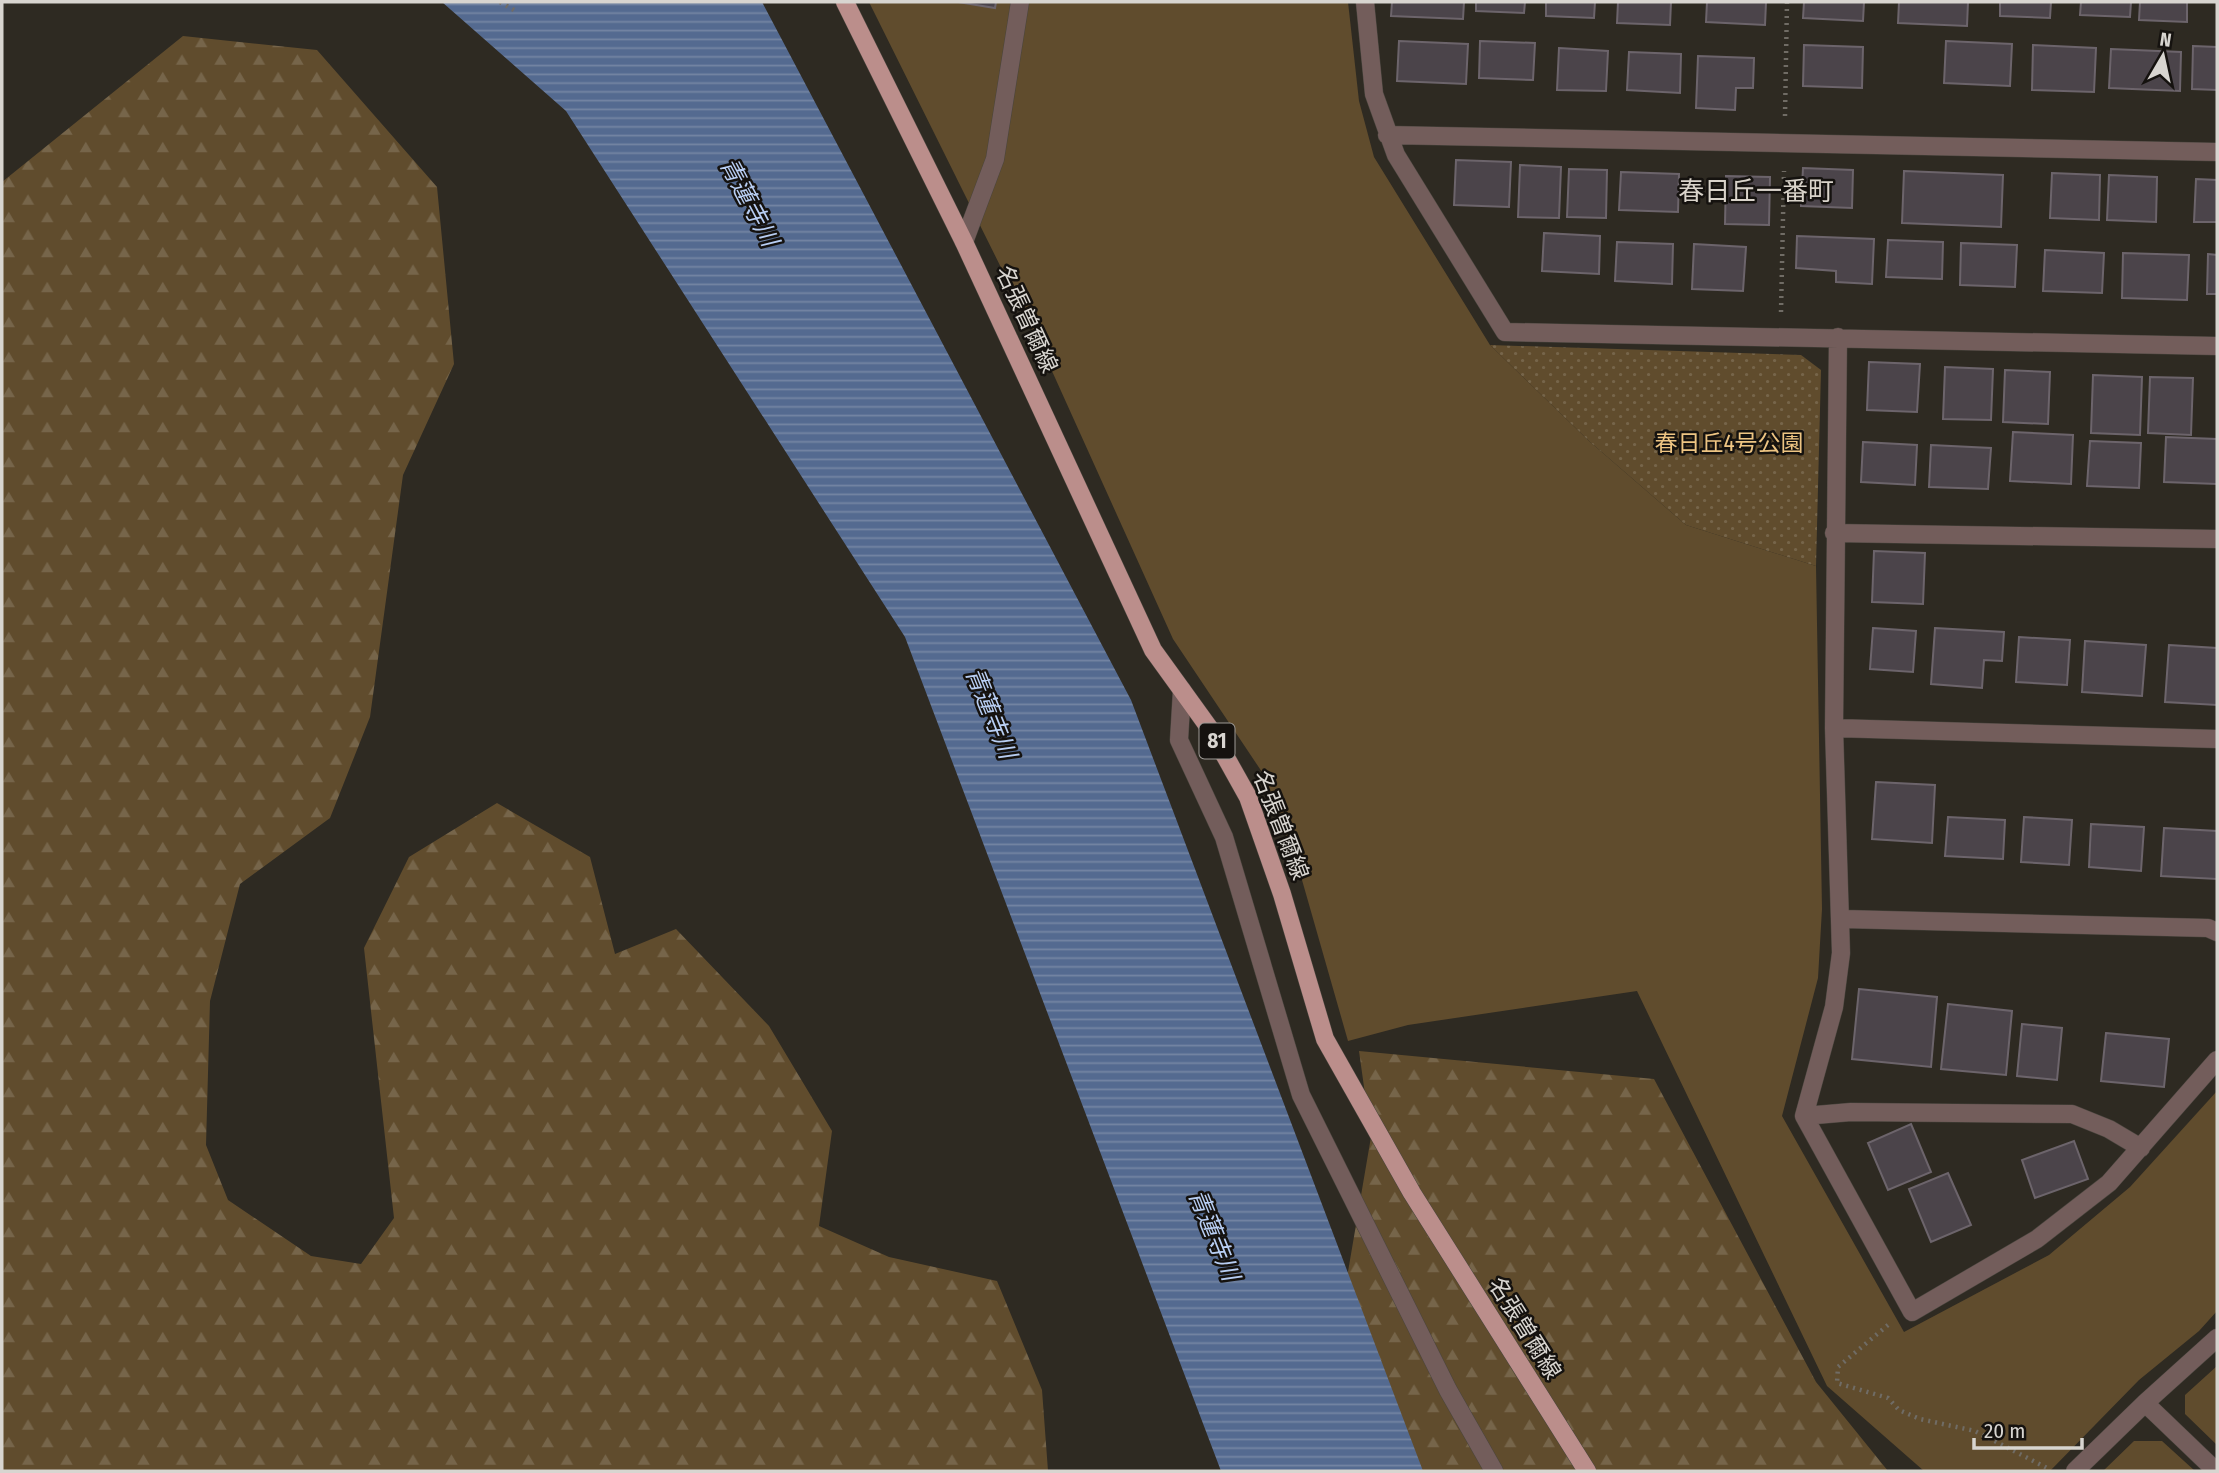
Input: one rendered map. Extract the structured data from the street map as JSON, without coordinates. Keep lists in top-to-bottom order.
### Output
{
  "streets": {
    "main road": ["名張曽爾線", "81"]
  },
  "districts": ["春日丘一番町"],
  "water": ["青蓮寺川"],
  "parks": ["春日丘4号公園"],
  "scale_bar": "20 m",
  "north": "top"
}
